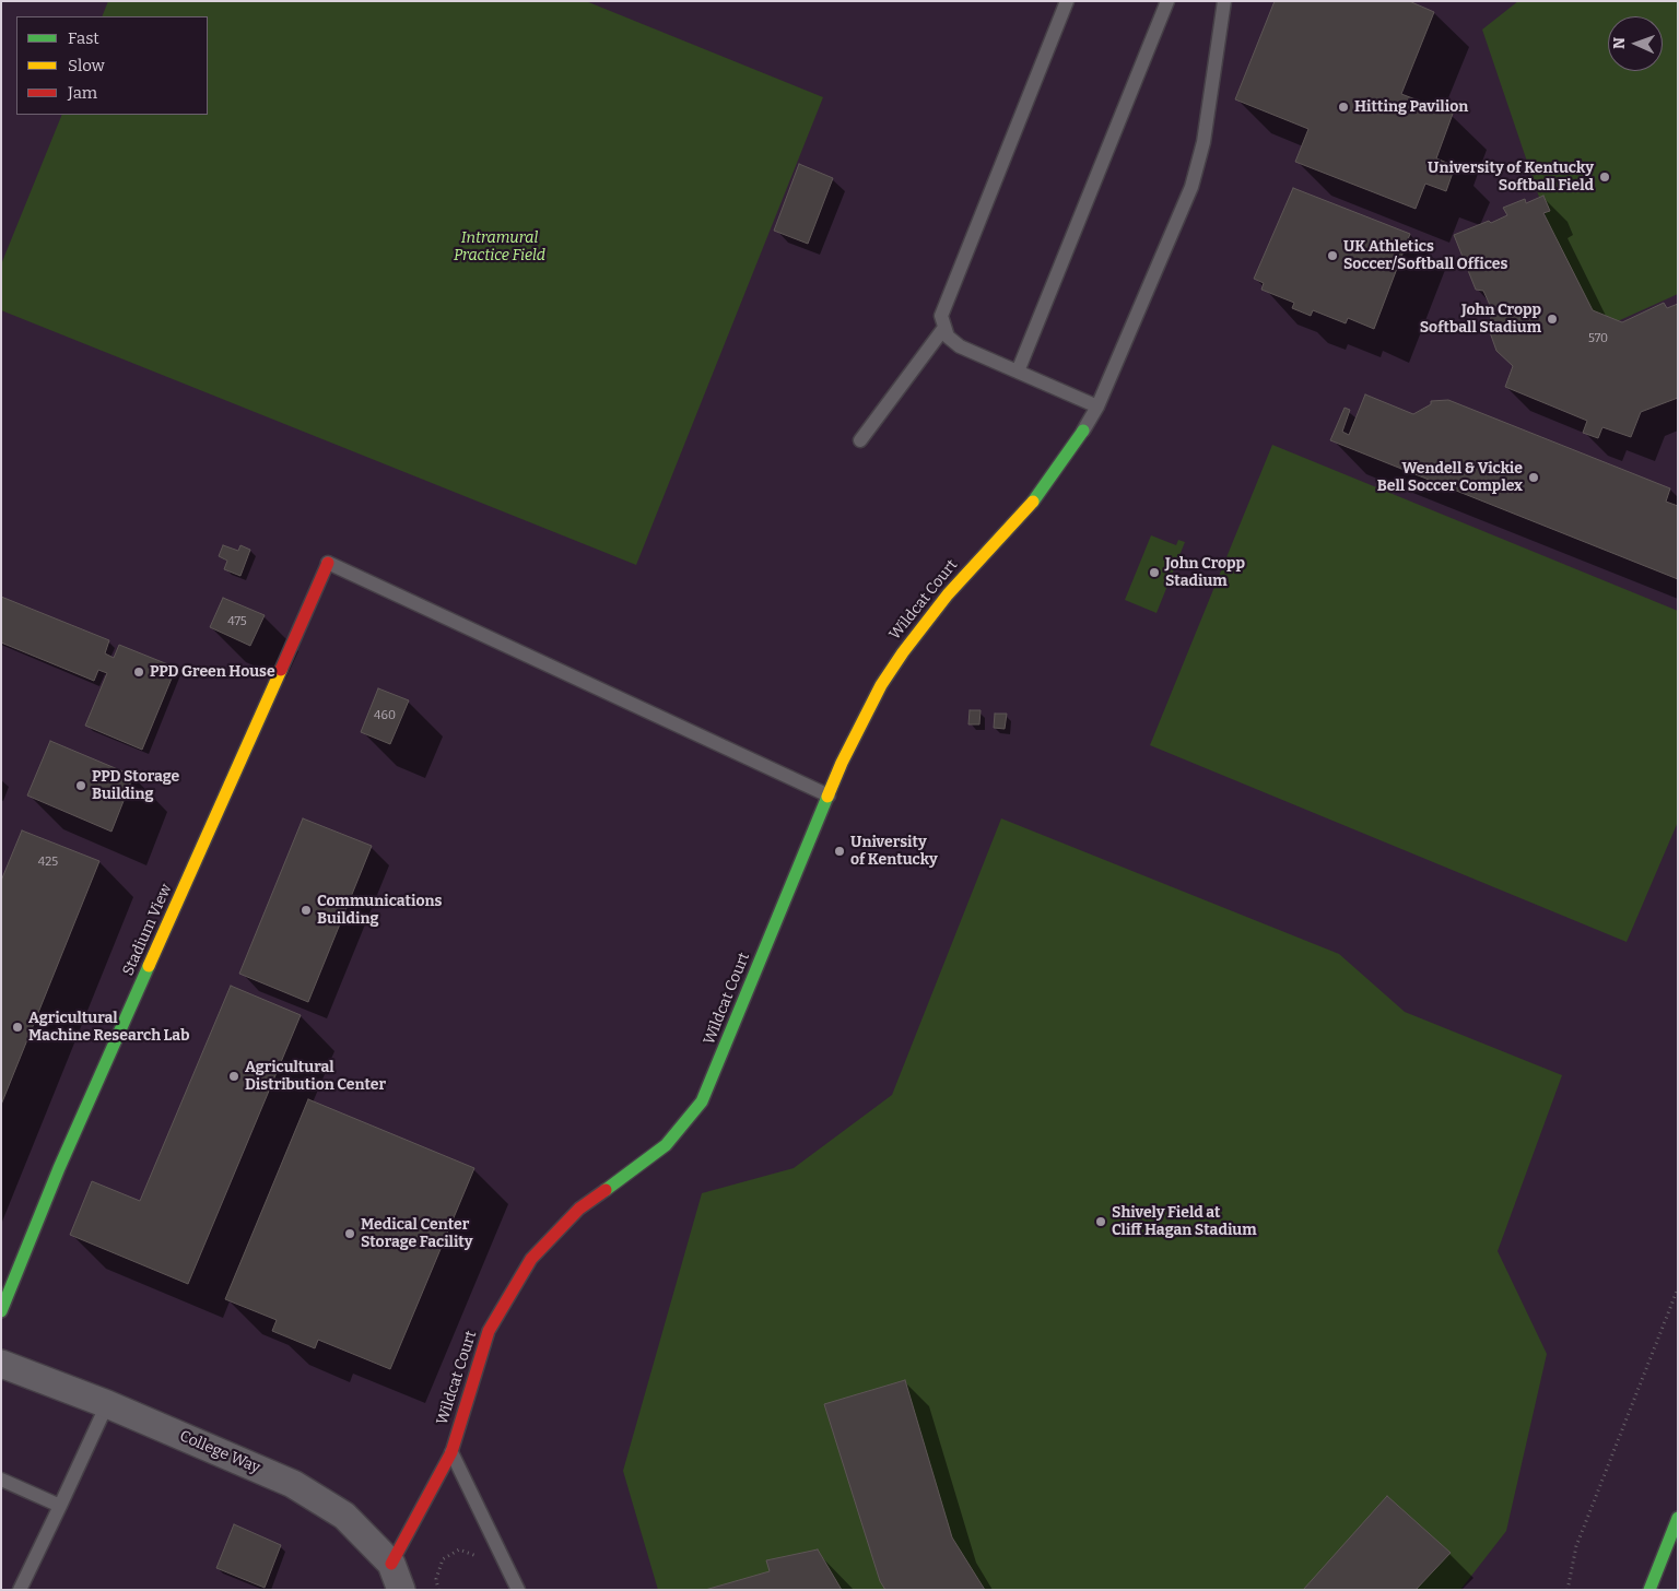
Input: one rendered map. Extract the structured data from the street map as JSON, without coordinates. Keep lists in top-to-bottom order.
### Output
{
  "streets": {
    "street": ["Wildcat Court", "Stadium View", "College Way"]
  },
  "crossings": [
    ["Wildcat Court", "College Way"]
  ],
  "parks": ["Intramural Practice Field"],
  "places": [
    "Hitting Pavilion",
    "University of Kentucky Softball Field",
    "UK Athletics Soccer/Softball Offices",
    "John Cropp Softball Stadium",
    "Wendell & Vickie Bell Soccer Complex",
    "John Cropp Stadium",
    "PPD Green House",
    "PPD Storage Building",
    "University of Kentucky",
    "Communications Building",
    "Agricultural Machine Research Lab",
    "Agricultural Distribution Center",
    "Shively Field at Cliff Hagan Stadium",
    "Medical Center Storage Facility"
  ],
  "house_numbers": [
    "570",
    "475",
    "460",
    "425"
  ],
  "legend": ["Fast", "Slow", "Jam"],
  "north": "left"
}
